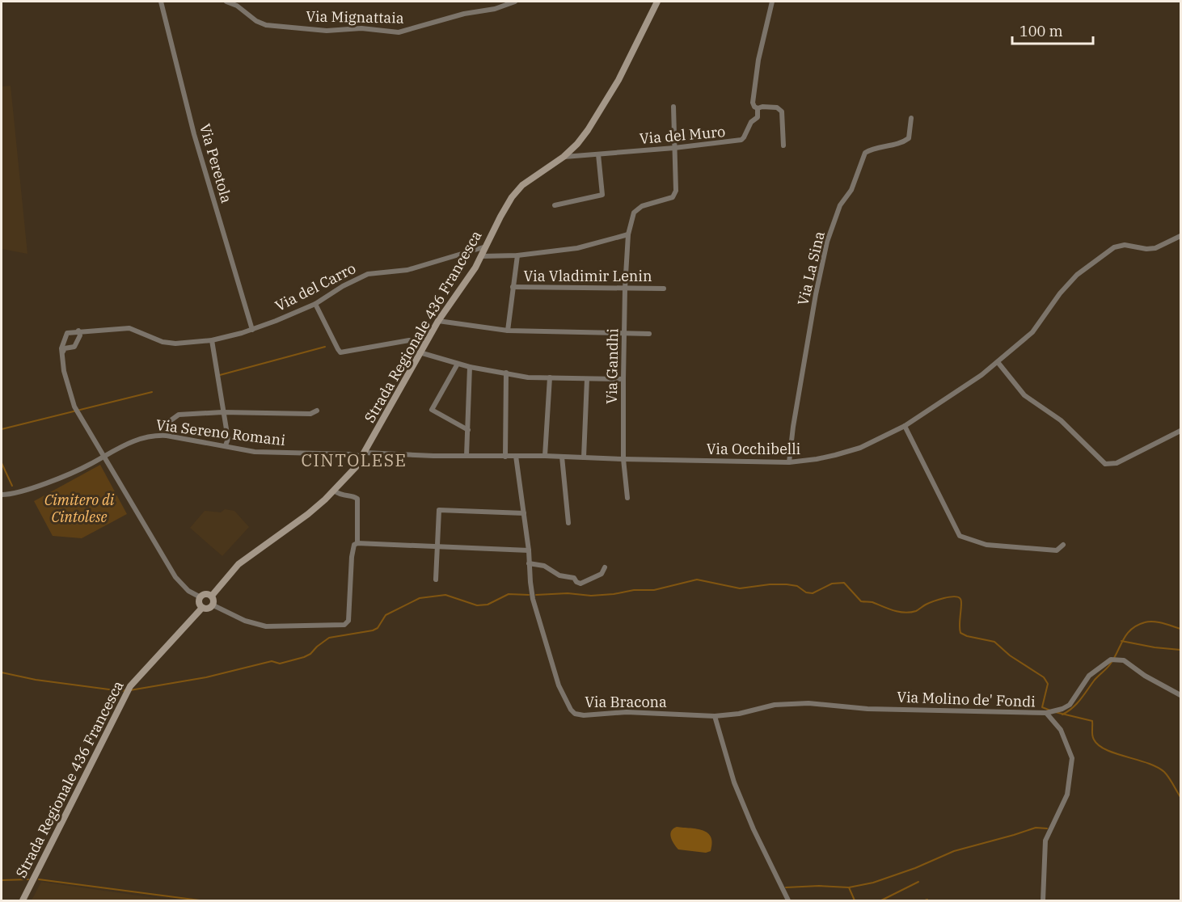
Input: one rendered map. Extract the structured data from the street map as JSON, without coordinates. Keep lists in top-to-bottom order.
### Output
{
  "streets": {
    "street": [
      "Via Mignattaia",
      "Via del Muro",
      "Via Peretola",
      "Via La Sina",
      "Via Vladimir Lenin",
      "Via del Carro",
      "Strada Regionale 436 Francesca",
      "Via Gandhi",
      "Via Sereno Romani",
      "Via Occhibelli",
      "Via Molino de' Fondi",
      "Via Bracona"
    ]
  },
  "crossings": [
    ["Via del Muro", "Strada Regionale 436 Francesca"],
    ["Via del Muro", "Via Gandhi"],
    ["Via Peretola", "Via del Carro"],
    ["Via La Sina", "Via Occhibelli"],
    ["Via Vladimir Lenin", "Via Gandhi"],
    ["Via del Carro", "Strada Regionale 436 Francesca"],
    ["Strada Regionale 436 Francesca", "Via Sereno Romani"],
    ["Strada Regionale 436 Francesca", "Via Occhibelli"],
    ["Via Gandhi", "Via Occhibelli"],
    ["Via Sereno Romani", "Via Occhibelli"],
    ["Via Occhibelli", "Via Bracona"],
    ["Via Molino de' Fondi", "Via Bracona"]
  ],
  "districts": ["CINTOLESE"],
  "parks": ["Cimitero di Cintolese"],
  "scale_bar": "100 m"
}
